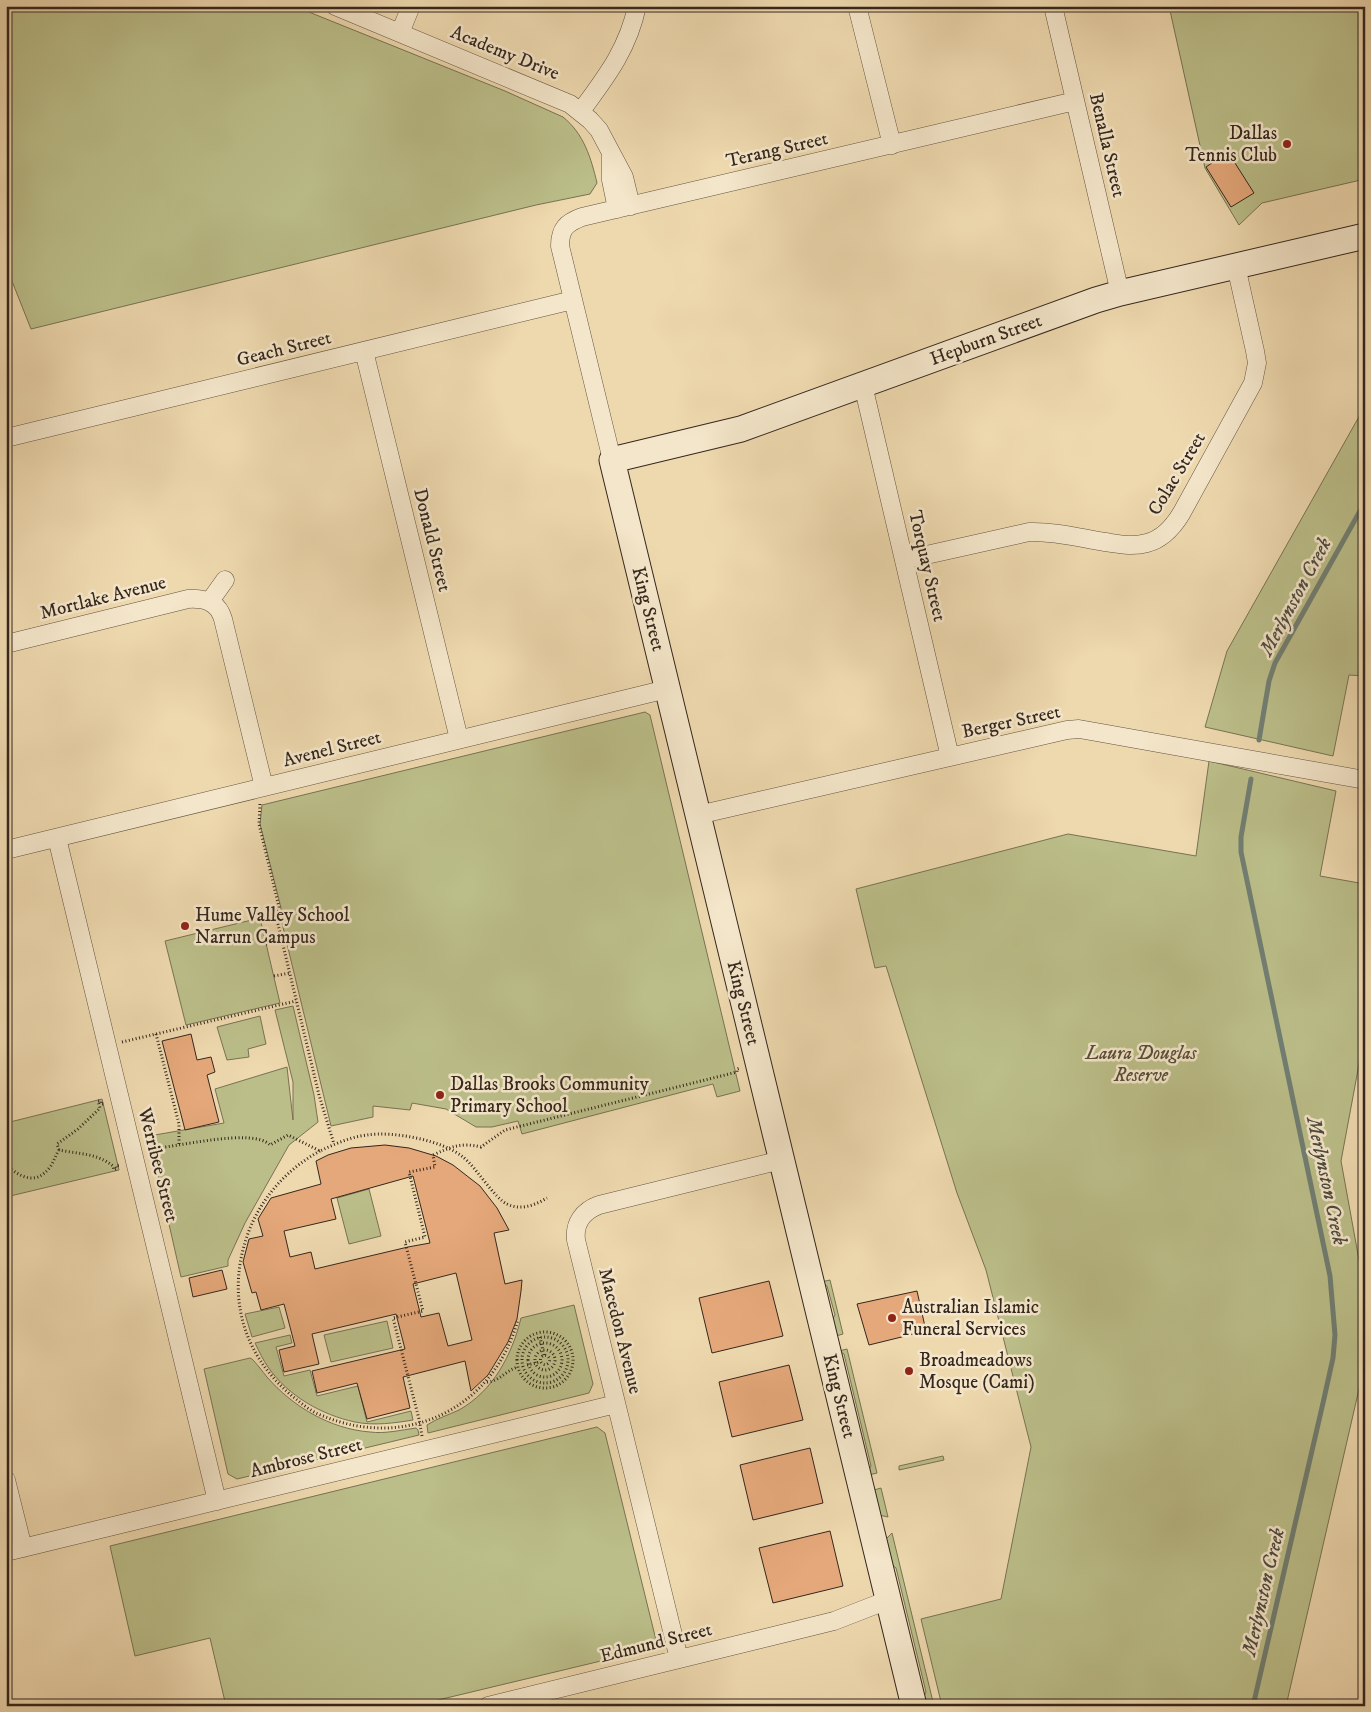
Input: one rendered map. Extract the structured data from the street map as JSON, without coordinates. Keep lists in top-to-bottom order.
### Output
{
  "streets": {
    "street": [
      "Academy Drive",
      "Benalla Street",
      "Terang Street",
      "Hepburn Street",
      "Geach Street",
      "Colac Street",
      "Donald Street",
      "Torquay Street",
      "Mortlake Avenue",
      "King Street",
      "Berger Street",
      "Avenel Street",
      "Werribee Street",
      "Macedon Avenue",
      "Ambrose Street",
      "Edmund Street"
    ]
  },
  "crossings": [
    ["Academy Drive", "Terang Street"],
    ["Benalla Street", "Terang Street"],
    ["Benalla Street", "Hepburn Street"],
    ["Terang Street", "Geach Street"],
    ["Terang Street", "King Street"],
    ["Hepburn Street", "Colac Street"],
    ["Hepburn Street", "Torquay Street"],
    ["Hepburn Street", "King Street"],
    ["Geach Street", "Donald Street"],
    ["Geach Street", "King Street"],
    ["Colac Street", "Torquay Street"],
    ["Donald Street", "Avenel Street"],
    ["Torquay Street", "Berger Street"],
    ["King Street", "Berger Street"],
    ["King Street", "Avenel Street"],
    ["King Street", "Macedon Avenue"],
    ["King Street", "Edmund Street"],
    ["Avenel Street", "Werribee Street"],
    ["Werribee Street", "Ambrose Street"],
    ["Macedon Avenue", "Ambrose Street"],
    ["Macedon Avenue", "Edmund Street"]
  ],
  "water": ["Merlynston Creek"],
  "parks": ["Laura Douglas Reserve"],
  "places": [
    "Dallas Tennis Club",
    "Hume Valley School Narrun Campus",
    "Dallas Brooks Community Primary School",
    "Australian Islamic Funeral Services",
    "Broadmeadows Mosque (Cami)"
  ]
}
